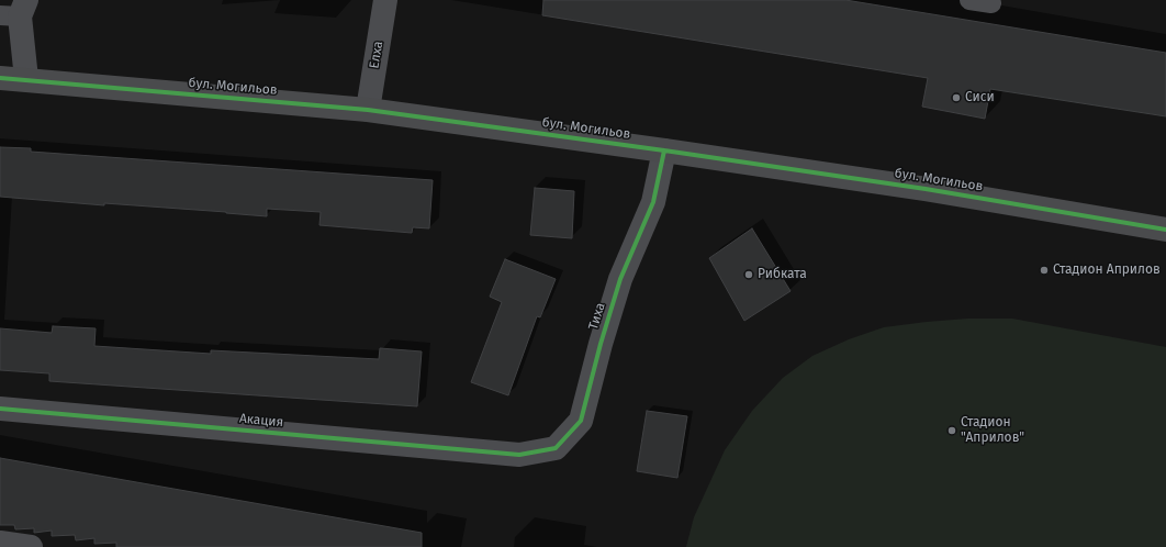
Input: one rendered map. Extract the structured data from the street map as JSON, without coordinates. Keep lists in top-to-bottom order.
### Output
{
  "streets": {
    "street": [
      "Елха",
      "бул. Могильов",
      "Тиха",
      "Акация"
    ]
  },
  "crossings": [
    ["Елха", "бул. Могильов"],
    ["бул. Могильов", "Тиха"],
    ["Тиха", "Акация"]
  ],
  "places": [
    "Сиси",
    "Стадион Априлов",
    "Рибката",
    "Стадион \"Априлов\""
  ]
}
